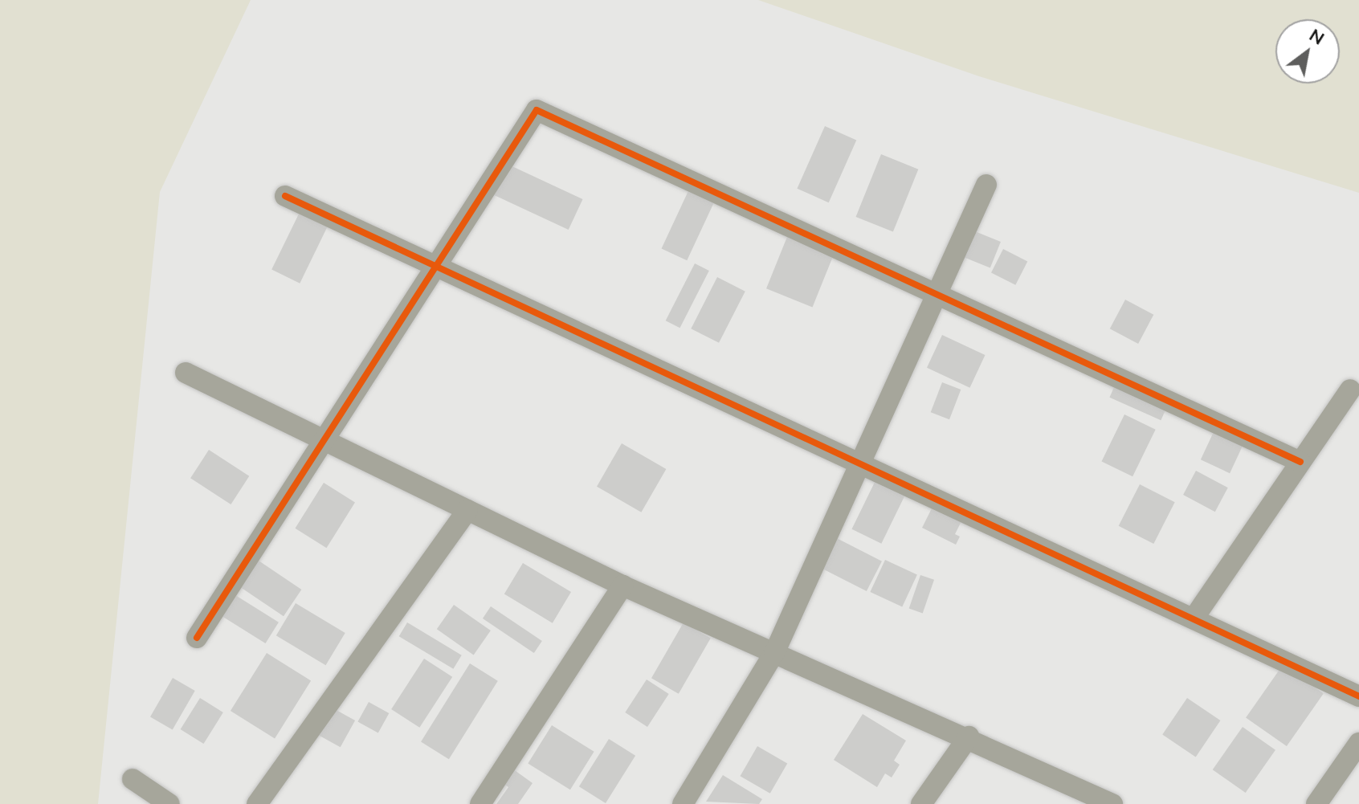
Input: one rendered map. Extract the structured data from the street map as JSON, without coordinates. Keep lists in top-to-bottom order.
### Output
{
  "north": "top right"
}
